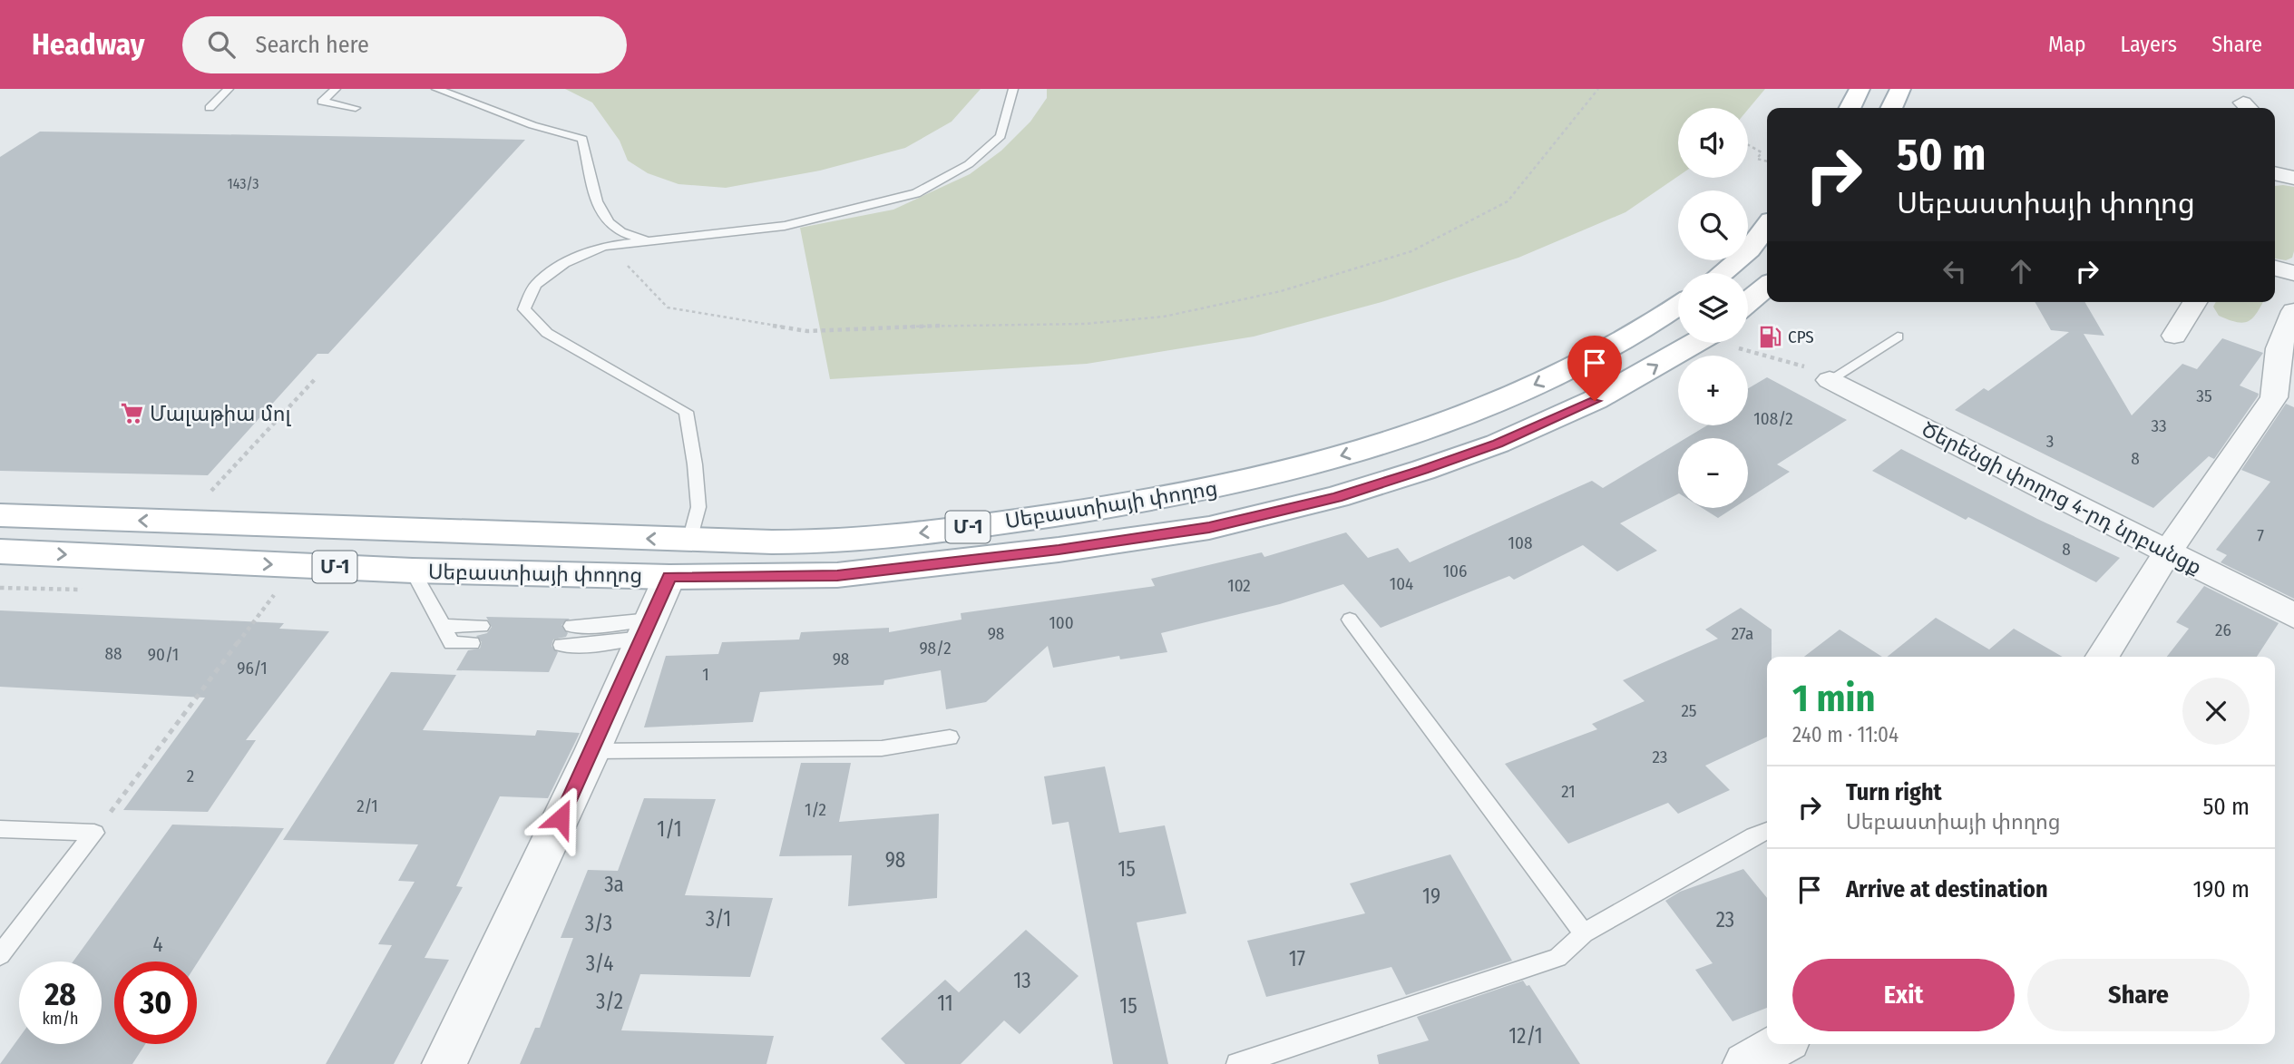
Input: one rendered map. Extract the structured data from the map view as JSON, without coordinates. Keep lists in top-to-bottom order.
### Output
{
  "streets": {
    "main road": ["Սեբաստիայի փողոց", "Մ-1"],
    "street": ["Ծերենցի փողոց 4-րդ նրբանցք"]
  },
  "places": {
    "fuel station": ["CPS"],
    "supermarket": ["Մալաթիա մոլ"]
  },
  "house_numbers": [
    "143/3",
    "35",
    "108/2",
    "33",
    "3",
    "8",
    "7",
    "108",
    "8",
    "106",
    "104",
    "102",
    "100",
    "26",
    "98",
    "27a",
    "98/2",
    "88",
    "90/1",
    "98",
    "96/1",
    "1",
    "25",
    "23",
    "2",
    "21",
    "2/1",
    "1/2",
    "1/1",
    "98",
    "15",
    "3a",
    "19",
    "3/1",
    "23",
    "3/3",
    "4",
    "17",
    "3/4",
    "13",
    "3/2",
    "11",
    "15",
    "12/1"
  ],
  "page": {
    "header": "Headway",
    "search": "Search here",
    "nav": ["Map", "Layers", "Share"],
    "map_buttons": ["+", "−"],
    "turn": ["50 m", "Սեբաստիայի փողոց"],
    "heading": ["1 min", "240 m · 11:04"],
    "list": [
      {
        "name": "Turn right",
        "note": "Սեբաստիայի փողոց",
        "value": "50 m"
      },
      {
        "name": "Arrive at destination",
        "value": "190 m"
      }
    ],
    "buttons": ["Exit", "Share"],
    "speed": "28 km/h",
    "limit": "30"
  }
}
